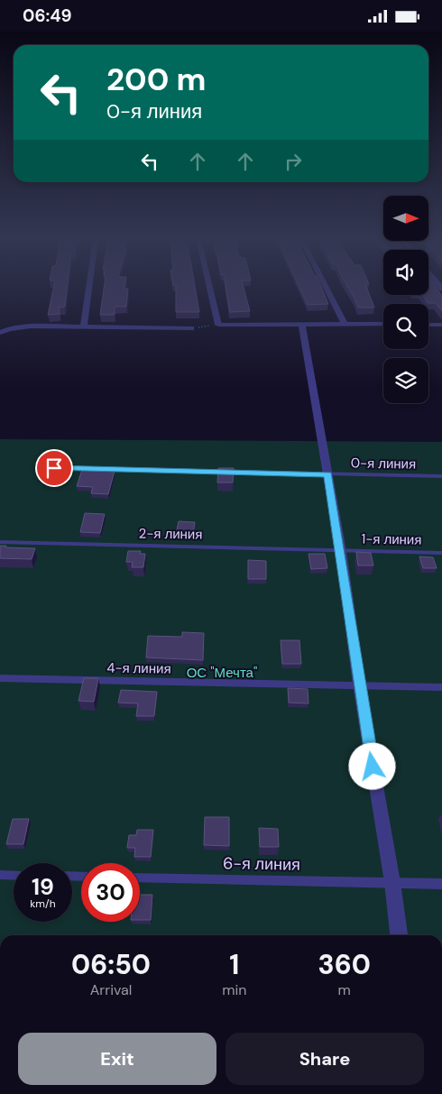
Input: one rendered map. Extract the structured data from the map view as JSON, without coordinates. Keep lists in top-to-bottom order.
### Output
{
  "streets": {
    "lane": [
      "0-я линия",
      "2-я линия",
      "1-я линия",
      "4-я линия",
      "6-я линия"
    ]
  },
  "crossings": [
    ["2-я линия", "1-я линия"]
  ],
  "parks": ["ОС \"Мечта\""],
  "north": "right",
  "page": {
    "status": "06:49",
    "turn": ["200 m", "0-я линия"],
    "speed": "19 km/h",
    "limit": "30",
    "eta": [
      "06:50",
      "Arrival",
      "1",
      "min",
      "360",
      "m"
    ],
    "buttons": ["Exit", "Share"]
  }
}
